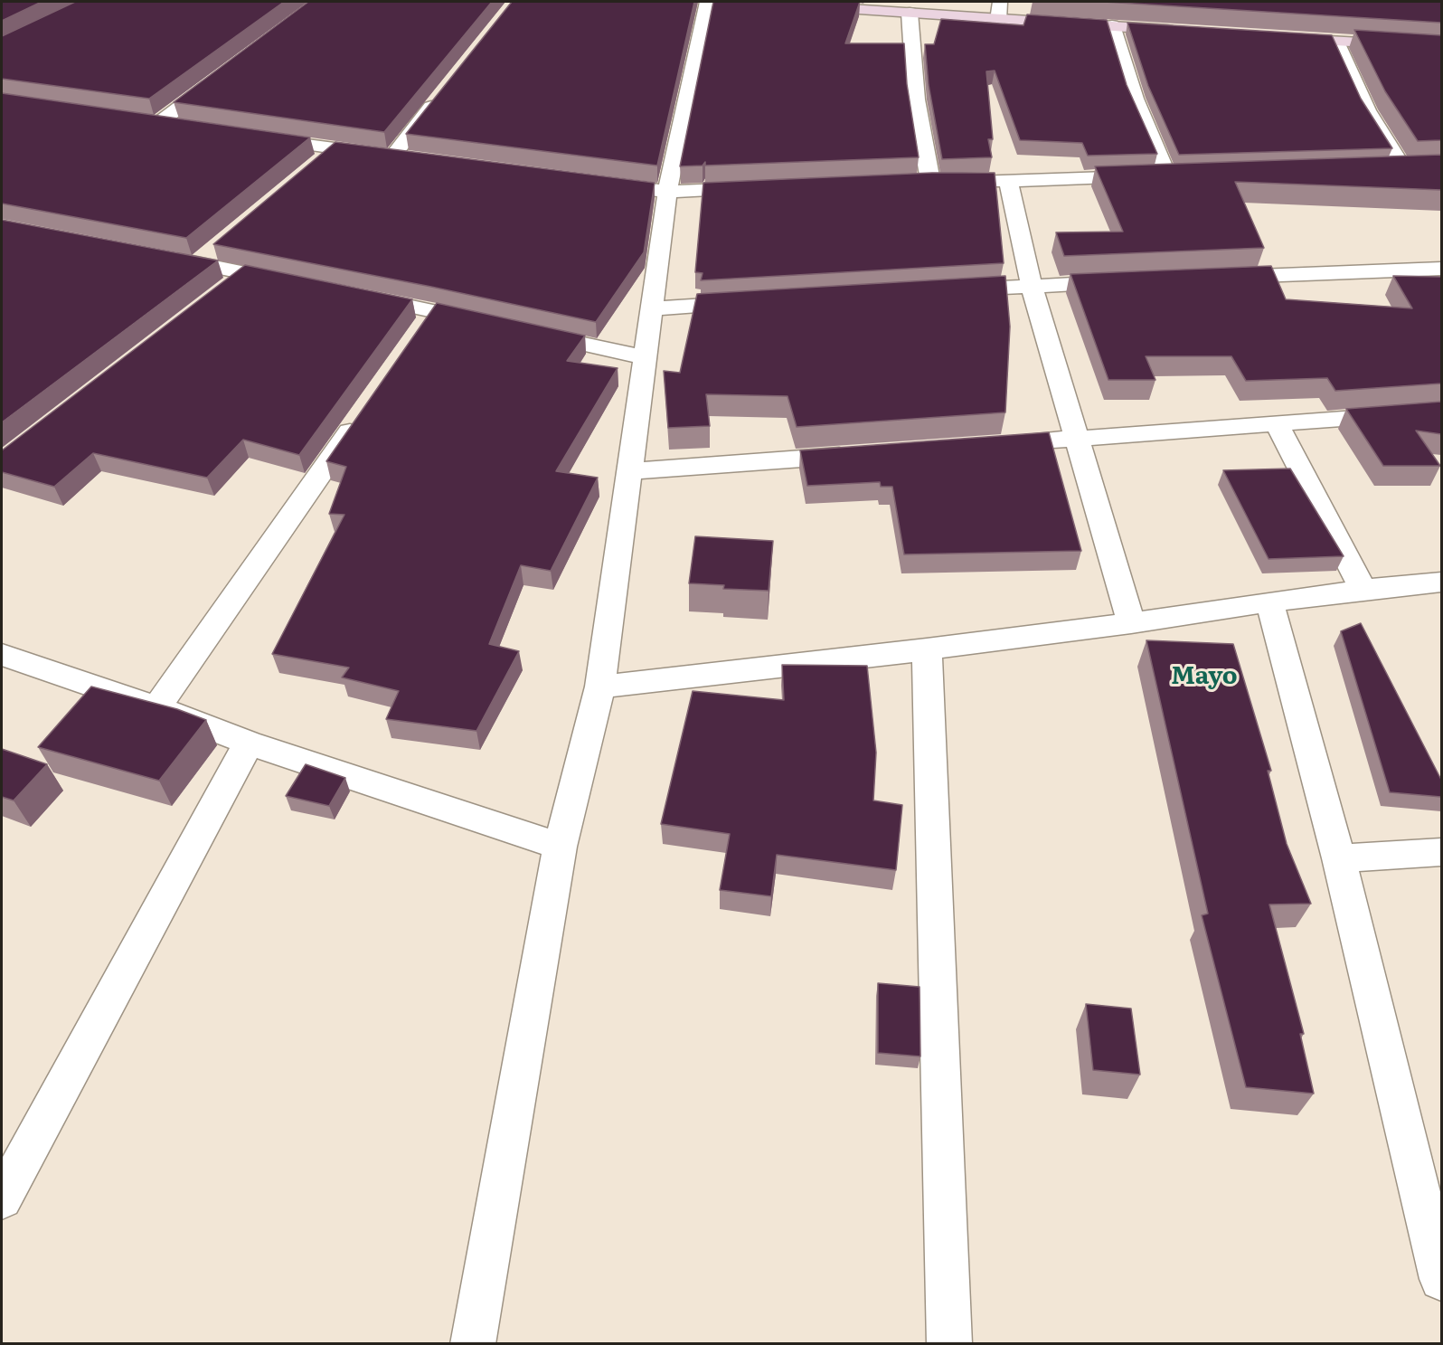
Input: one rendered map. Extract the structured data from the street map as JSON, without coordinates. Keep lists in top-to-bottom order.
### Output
{
  "districts": ["Mayo"]
}
